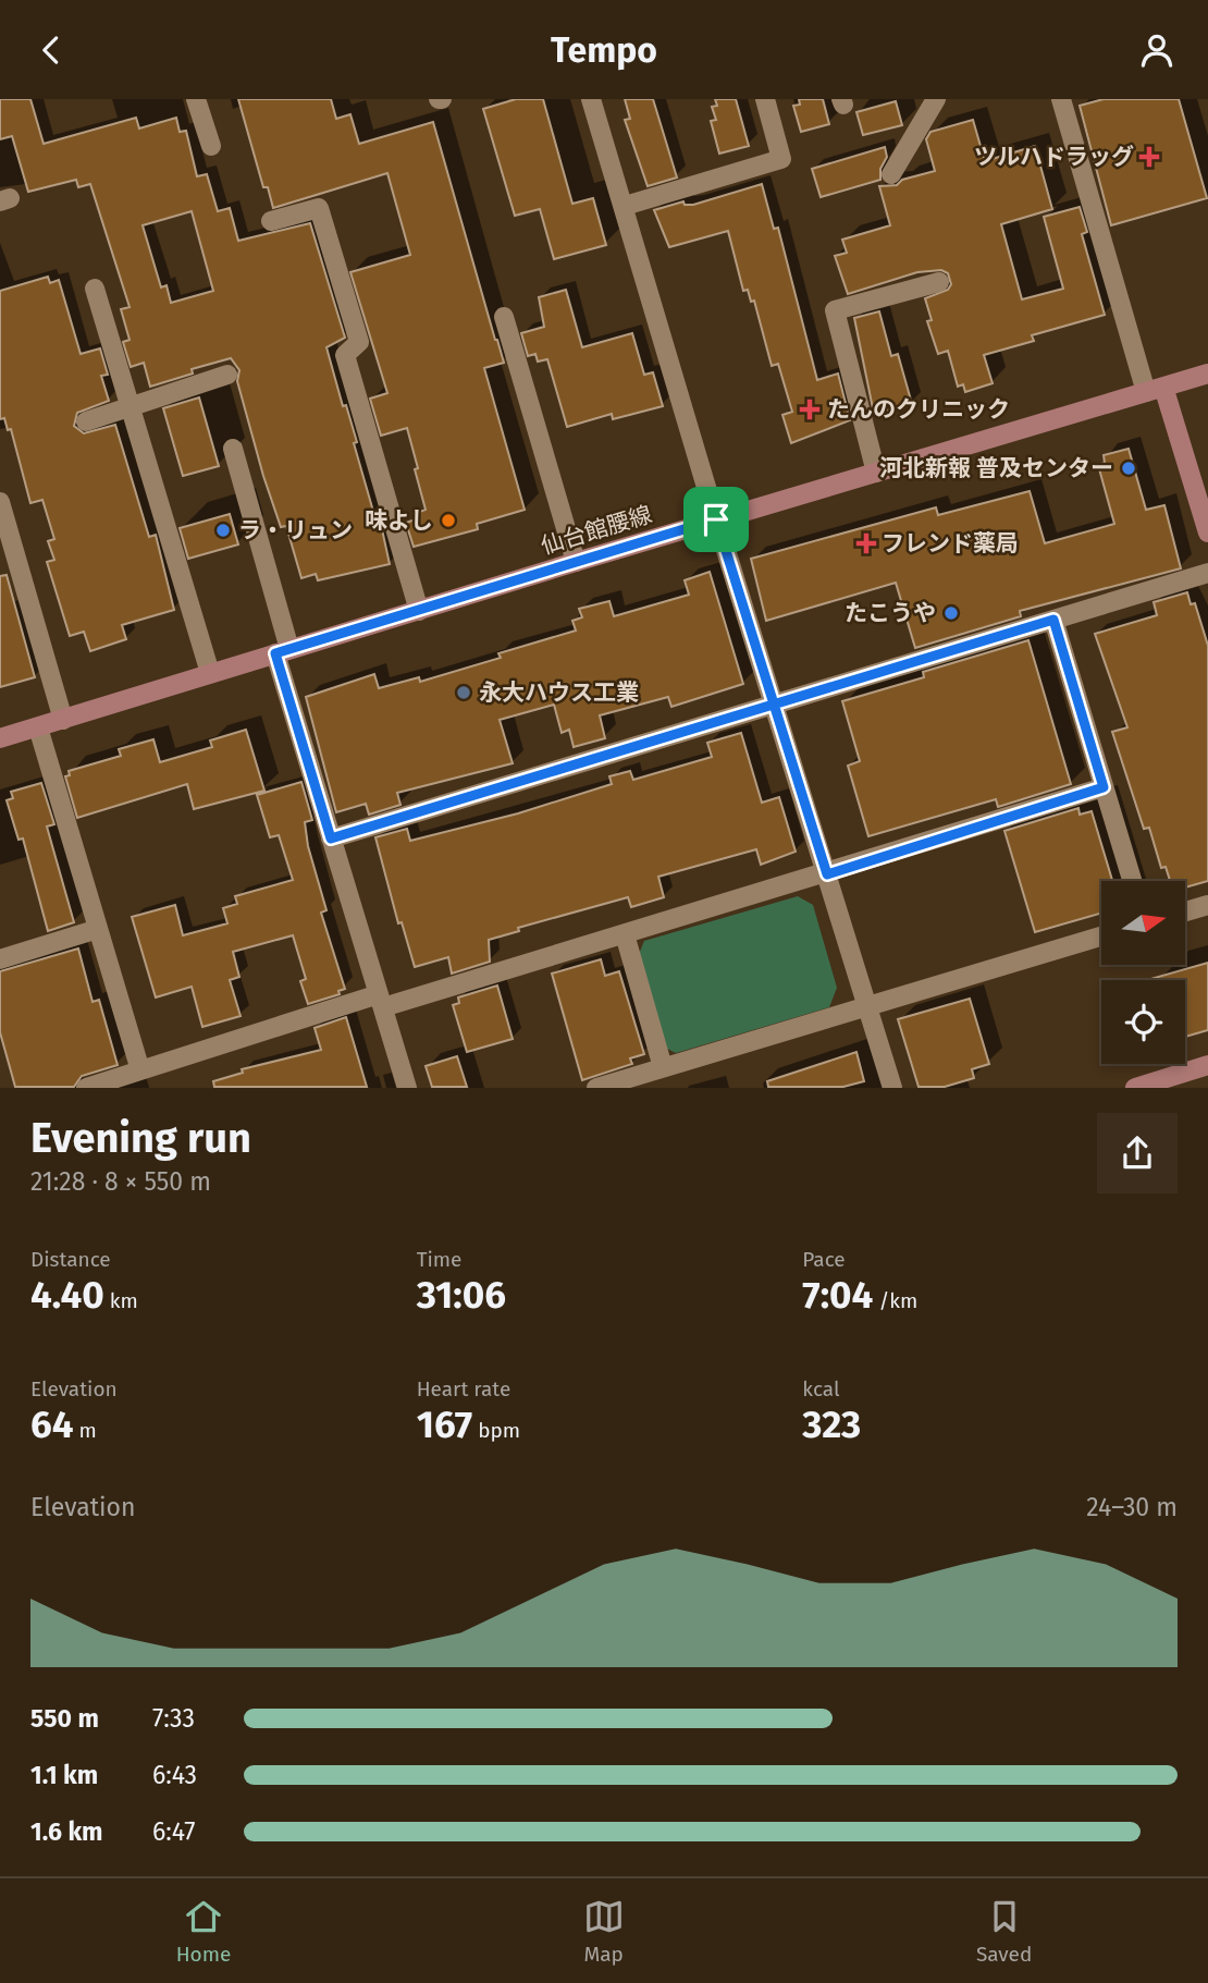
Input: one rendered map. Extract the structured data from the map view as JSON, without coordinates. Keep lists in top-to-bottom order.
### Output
{
  "streets": {
    "main road": ["仙台館腰線"]
  },
  "places": {
    "health": ["ツルハドラッグ", "たんのクリニック", "フレンド薬局"],
    "other": [
      "河北新報 普及センター",
      "味よし",
      "ラ・リュン",
      "たこうや",
      "永大ハウス工業"
    ]
  },
  "north": "right",
  "page": {
    "header": "Tempo",
    "heading": ["Evening run", "21:28 · 8 × 550 m"],
    "stats": [
      ["Distance", "4.40 km"],
      ["Time", "31:06"],
      ["Pace", "7:04 /km"],
      ["Elevation", "64 m"],
      ["Heart rate", "167 bpm"],
      ["kcal", "323"]
    ],
    "chart": ["Elevation", "24–30 m"],
    "list": [
      {
        "name": "550 m",
        "note": "7:33"
      },
      {
        "name": "1.1 km",
        "note": "6:43"
      },
      {
        "name": "1.6 km",
        "note": "6:47"
      }
    ],
    "tabs": ["Home", "Map", "Saved"]
  }
}
